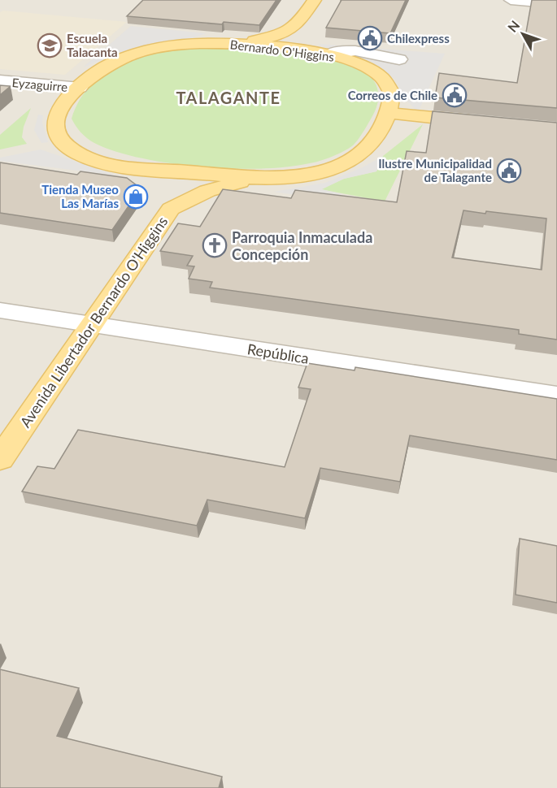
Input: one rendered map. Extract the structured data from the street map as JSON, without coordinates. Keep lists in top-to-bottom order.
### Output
{
  "streets": {
    "main road": ["Bernardo O'Higgins", "Avenida Libertador Bernardo O'Higgins"],
    "street": ["Eyzaguirre", "República"]
  },
  "crossings": [
    ["Bernardo O'Higgins", "Eyzaguirre"],
    ["Bernardo O'Higgins", "Avenida Libertador Bernardo O'Higgins"],
    ["Avenida Libertador Bernardo O'Higgins", "República"]
  ],
  "districts": ["TALAGANTE"],
  "places": {
    "public building": ["Chilexpress", "Correos de Chile", "Ilustre Municipalidad de Talagante"],
    "school or university": ["Escuela Talacanta"],
    "shop": ["Tienda Museo Las Marías"],
    "church": ["Parroquia Inmaculada Concepción"]
  },
  "north": "top left"
}
